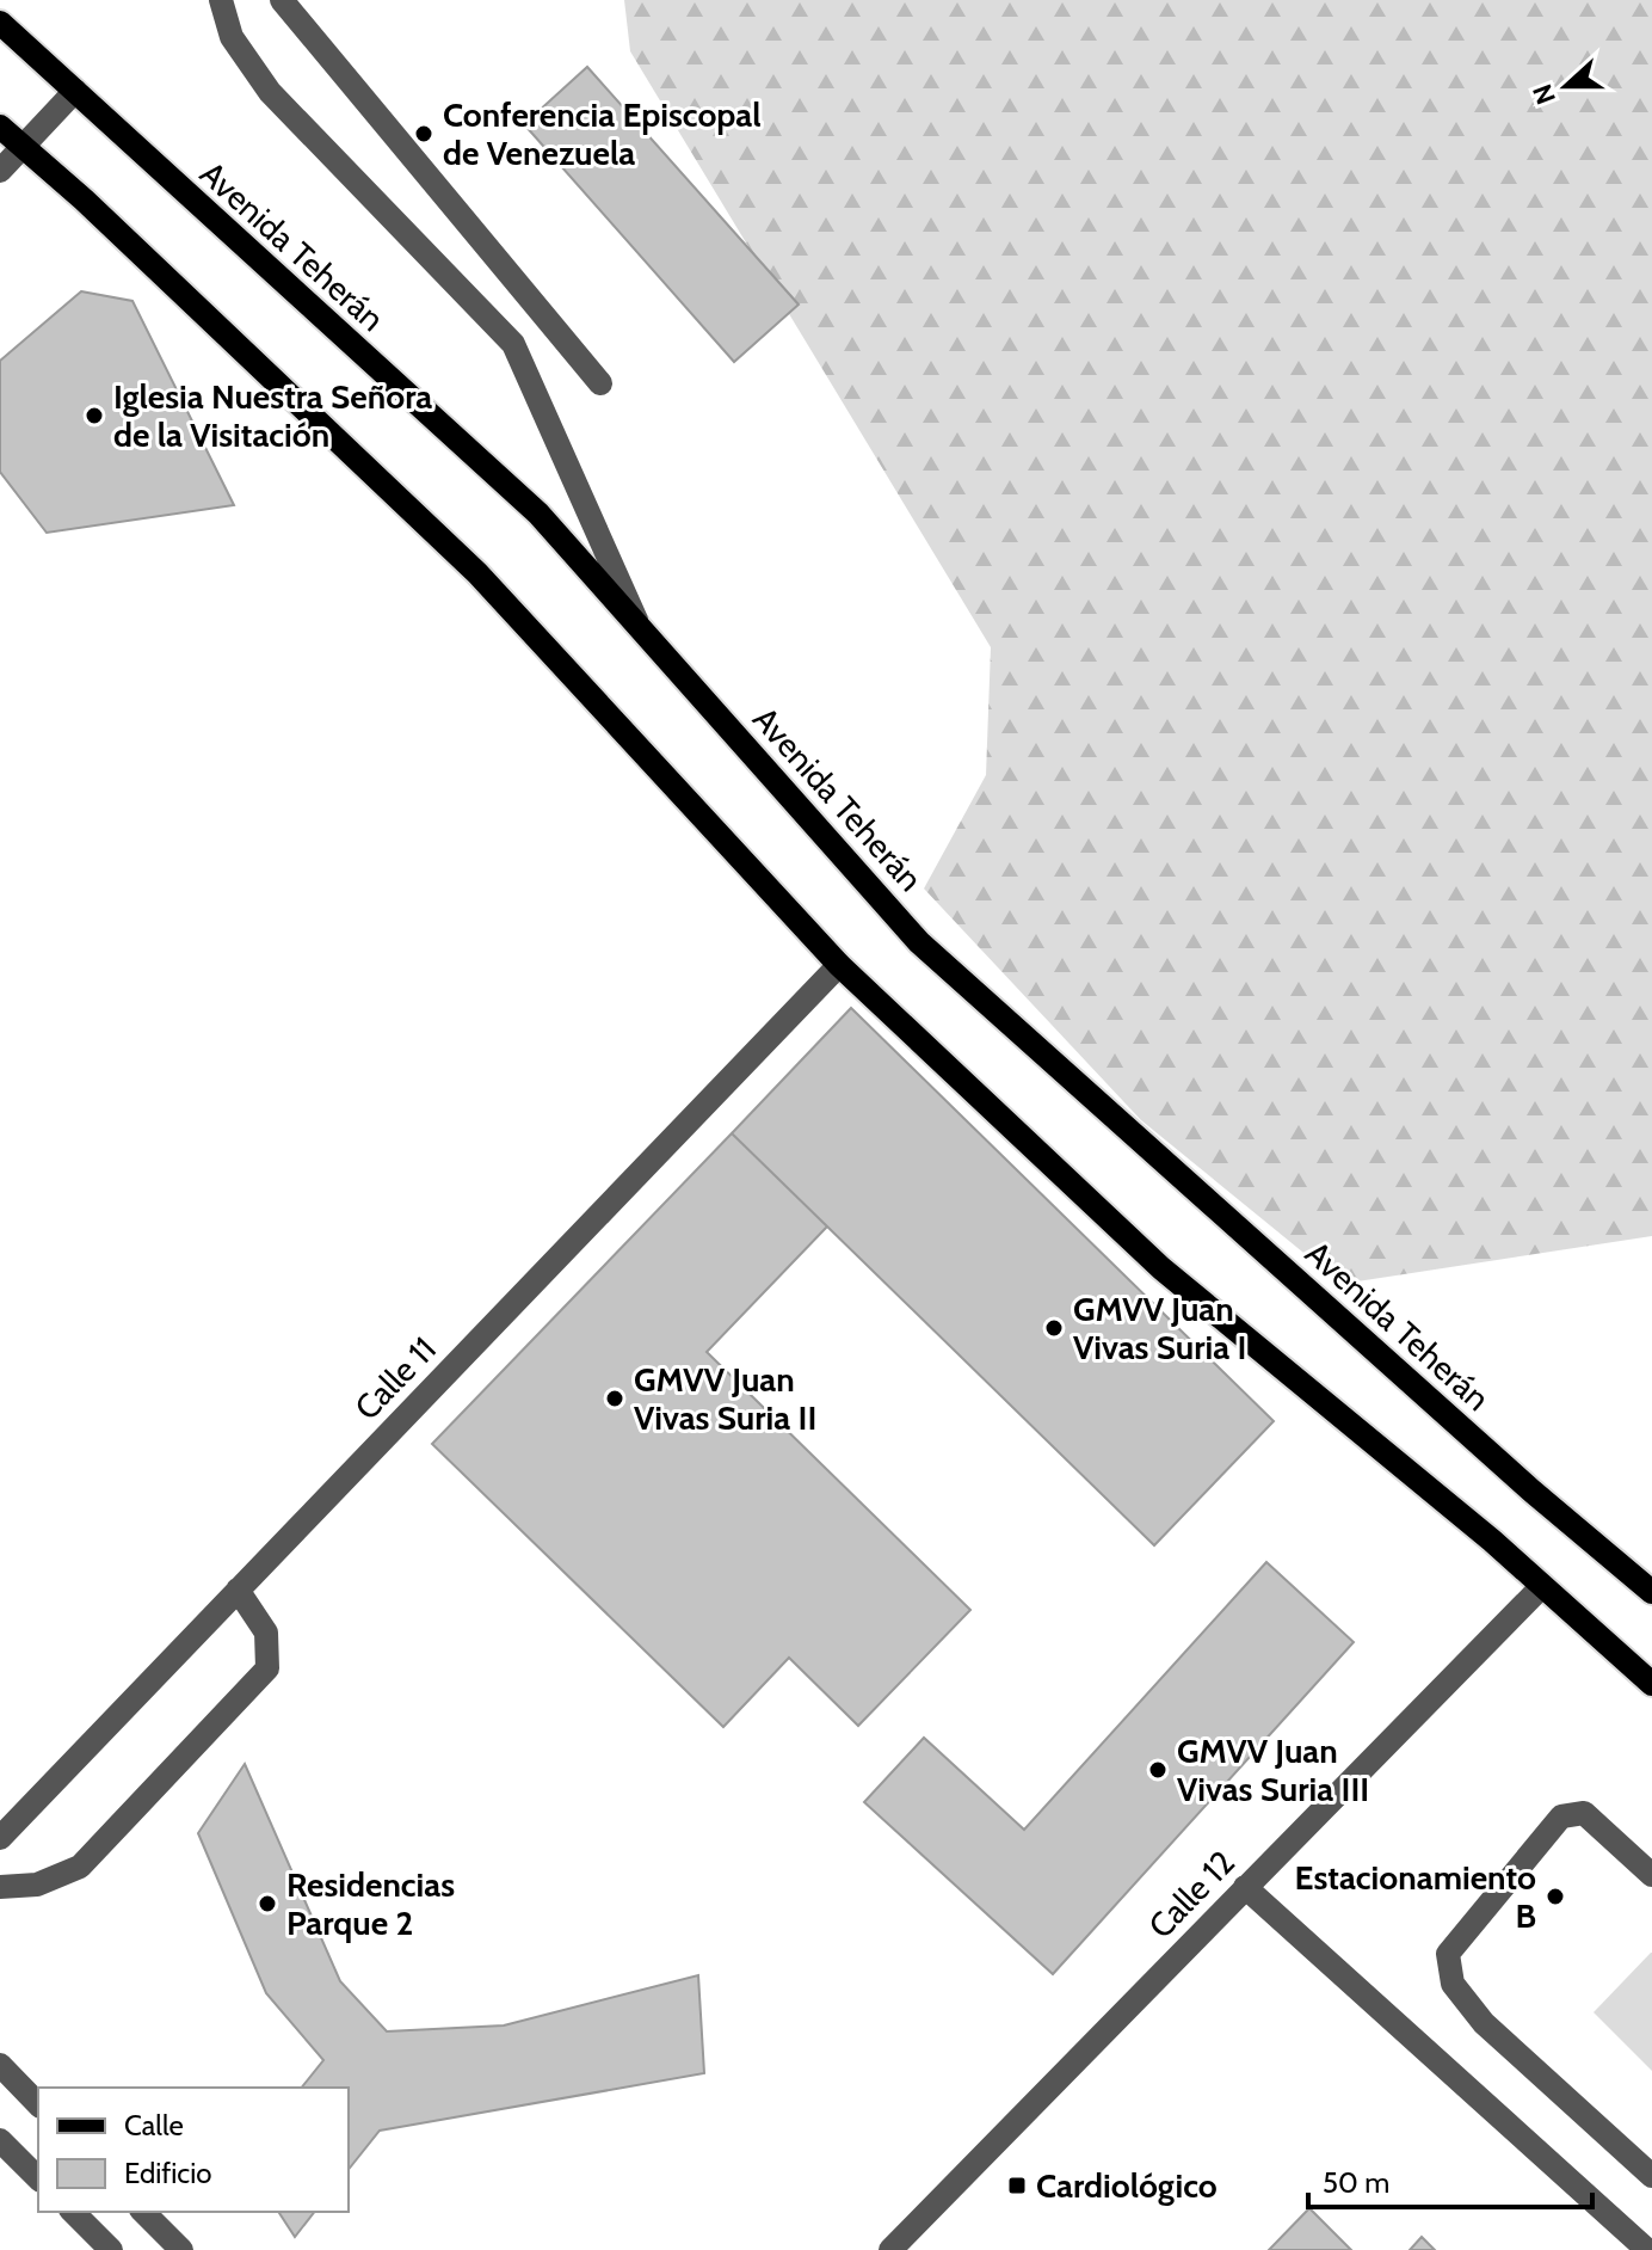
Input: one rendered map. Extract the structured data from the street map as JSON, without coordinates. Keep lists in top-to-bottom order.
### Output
{
  "streets": {
    "main road": ["Avenida Teherán"],
    "street": ["Calle 11", "Calle 12"]
  },
  "places": {
    "other": [
      "Conferencia Episcopal de Venezuela",
      "Iglesia Nuestra Señora de la Visitación",
      "GMVV Juan Vivas Suria I",
      "GMVV Juan Vivas Suria II",
      "GMVV Juan Vivas Suria III",
      "Estacionamiento B",
      "Residencias Parque 2"
    ],
    "transit": ["Cardiológico"]
  },
  "legend": ["Calle", "Edificio"],
  "scale_bar": "50 m",
  "north": "left"
}
